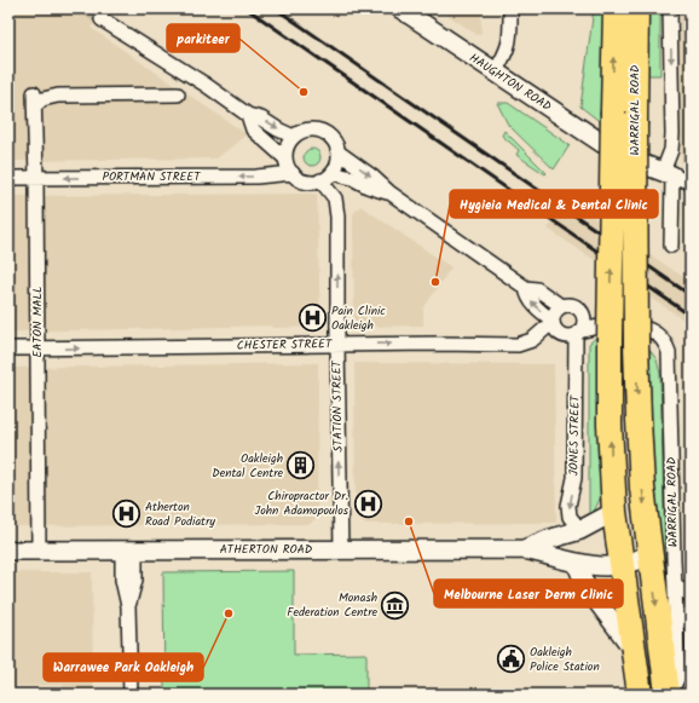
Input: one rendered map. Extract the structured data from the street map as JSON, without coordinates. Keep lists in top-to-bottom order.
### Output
{
  "streets": {
    "highway": ["WARRIGAL ROAD"],
    "street": [
      "HAUGHTON ROAD",
      "PORTMAN STREET",
      "EATON MALL",
      "CHESTER STREET",
      "STATION STREET",
      "JONES STREET",
      "ATHERTON ROAD"
    ]
  },
  "crossings": [
    ["WARRIGAL ROAD", "CHESTER STREET"],
    ["WARRIGAL ROAD", "JONES STREET"],
    ["WARRIGAL ROAD", "ATHERTON ROAD"],
    ["PORTMAN STREET", "EATON MALL"],
    ["PORTMAN STREET", "STATION STREET"],
    ["EATON MALL", "CHESTER STREET"],
    ["EATON MALL", "ATHERTON ROAD"],
    ["CHESTER STREET", "STATION STREET"],
    ["STATION STREET", "ATHERTON ROAD"],
    ["JONES STREET", "ATHERTON ROAD"]
  ],
  "one_way": ["CHESTER STREET", "STATION STREET", "JONES STREET"],
  "places": {
    "other": [
      "parkiteer",
      "Hygieia Medical & Dental Clinic",
      "Melbourne Laser Derm Clinic",
      "Warrawee Park Oakleigh"
    ],
    "hospital": ["Pain Clinic Oakleigh", "Chiropractor Dr. John Adamopoulos", "Atherton Road Podiatry"],
    "building": ["Oakleigh Dental Centre"],
    "museum": ["Monash Federation Centre"],
    "public building": ["Oakleigh Police Station"]
  }
}
